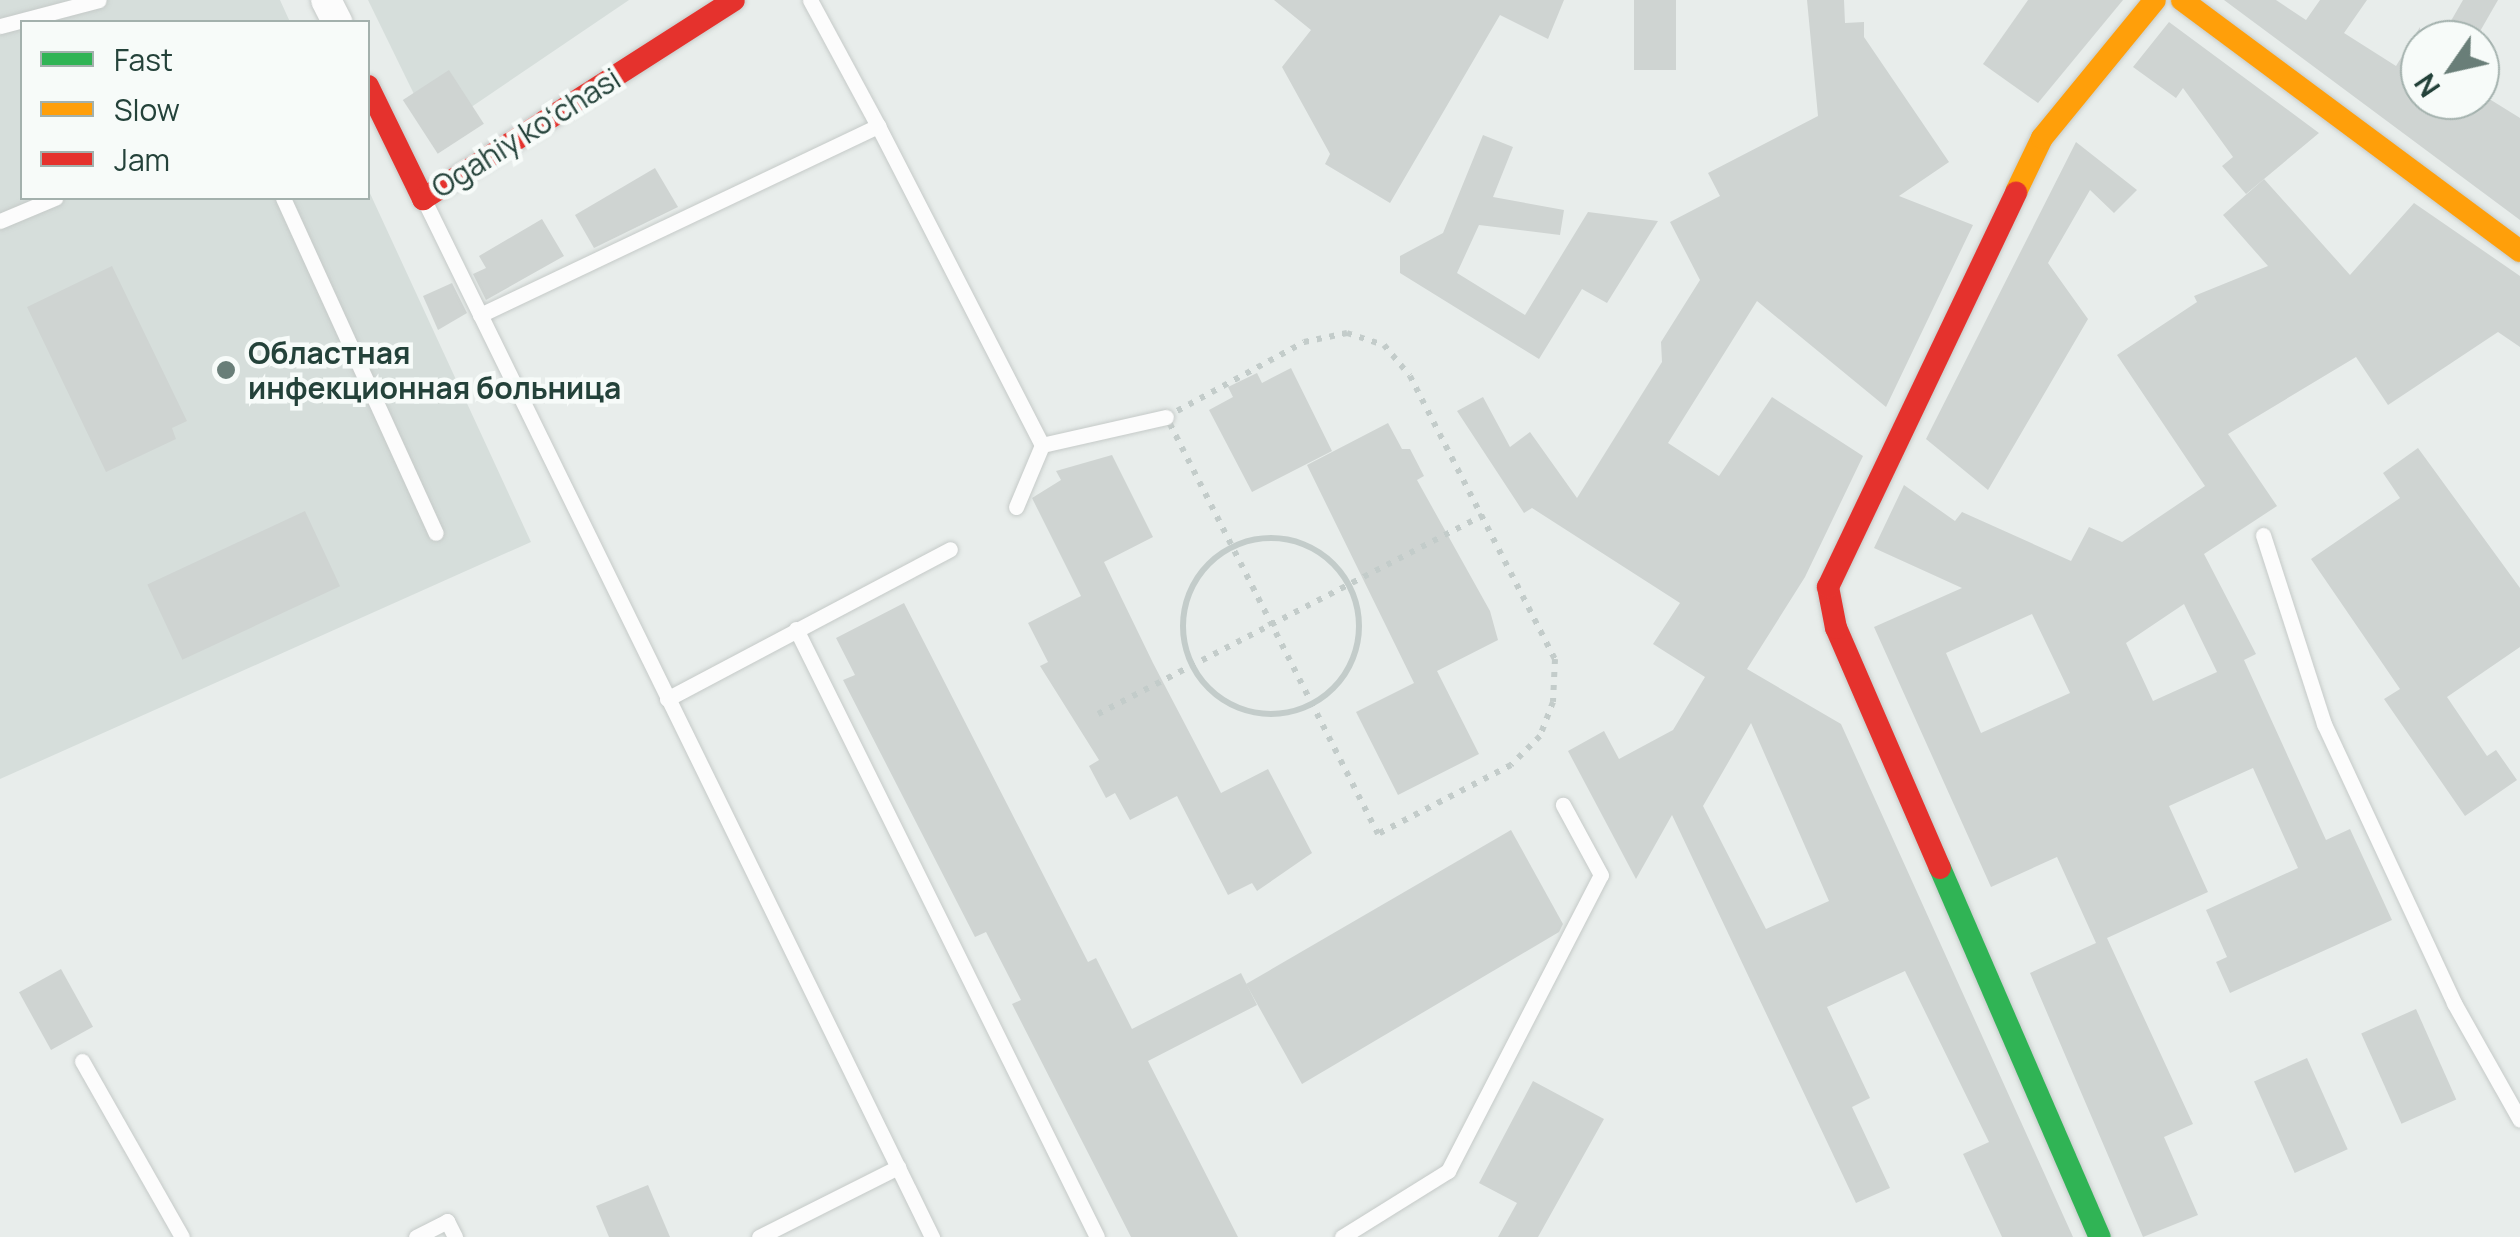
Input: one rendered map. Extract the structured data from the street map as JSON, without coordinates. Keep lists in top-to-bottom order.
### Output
{
  "streets": {
    "street": ["Ogahiy koʻchasi"]
  },
  "places": ["Областная инфекционная больница"],
  "legend": ["Fast", "Slow", "Jam"],
  "north": "bottom left"
}
